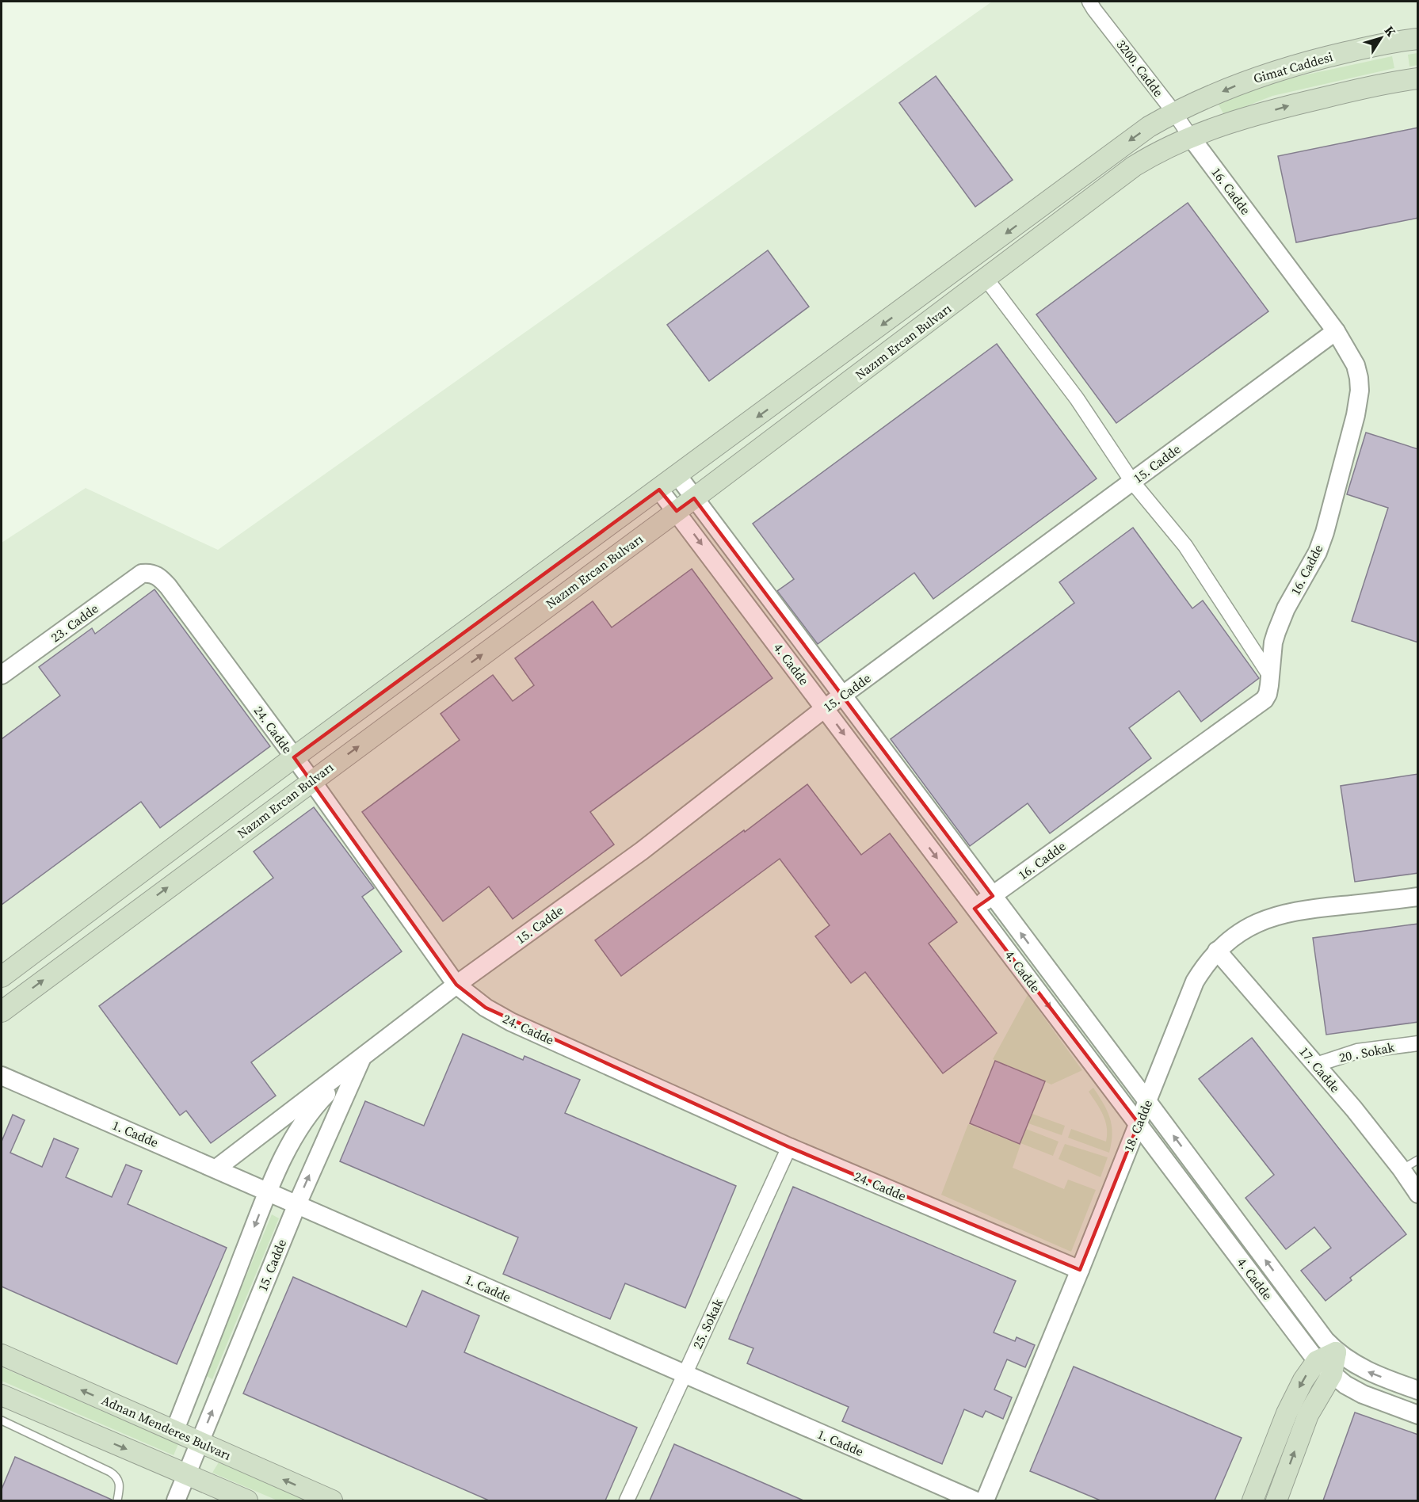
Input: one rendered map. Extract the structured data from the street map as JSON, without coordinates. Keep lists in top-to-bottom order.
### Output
{
  "streets": {
    "main road": ["Gimat Caddesi", "Nazım Ercan Bulvarı", "Adnan Menderes Bulvarı"],
    "street": [
      "3200. Cadde",
      "16. Cadde",
      "15. Cadde",
      "23. Cadde",
      "4. Cadde",
      "24. Cadde",
      "20 . Sokak",
      "17. Cadde",
      "18. Cadde",
      "1. Cadde",
      "25. Sokak"
    ]
  },
  "crossings": [
    ["Gimat Caddesi", "3200. Cadde"],
    ["Gimat Caddesi", "Nazım Ercan Bulvarı"],
    ["3200. Cadde", "16. Cadde"],
    ["3200. Cadde", "Nazım Ercan Bulvarı"],
    ["16. Cadde", "Nazım Ercan Bulvarı"],
    ["16. Cadde", "15. Cadde"],
    ["16. Cadde", "4. Cadde"],
    ["Nazım Ercan Bulvarı", "4. Cadde"],
    ["Nazım Ercan Bulvarı", "24. Cadde"],
    ["15. Cadde", "4. Cadde"],
    ["15. Cadde", "24. Cadde"],
    ["15. Cadde", "1. Cadde"],
    ["15. Cadde", "Adnan Menderes Bulvarı"],
    ["23. Cadde", "24. Cadde"],
    ["4. Cadde", "18. Cadde"],
    ["24. Cadde", "18. Cadde"],
    ["24. Cadde", "25. Sokak"],
    ["20 . Sokak", "17. Cadde"],
    ["17. Cadde", "18. Cadde"],
    ["1. Cadde", "25. Sokak"]
  ],
  "north": "top right"
}
